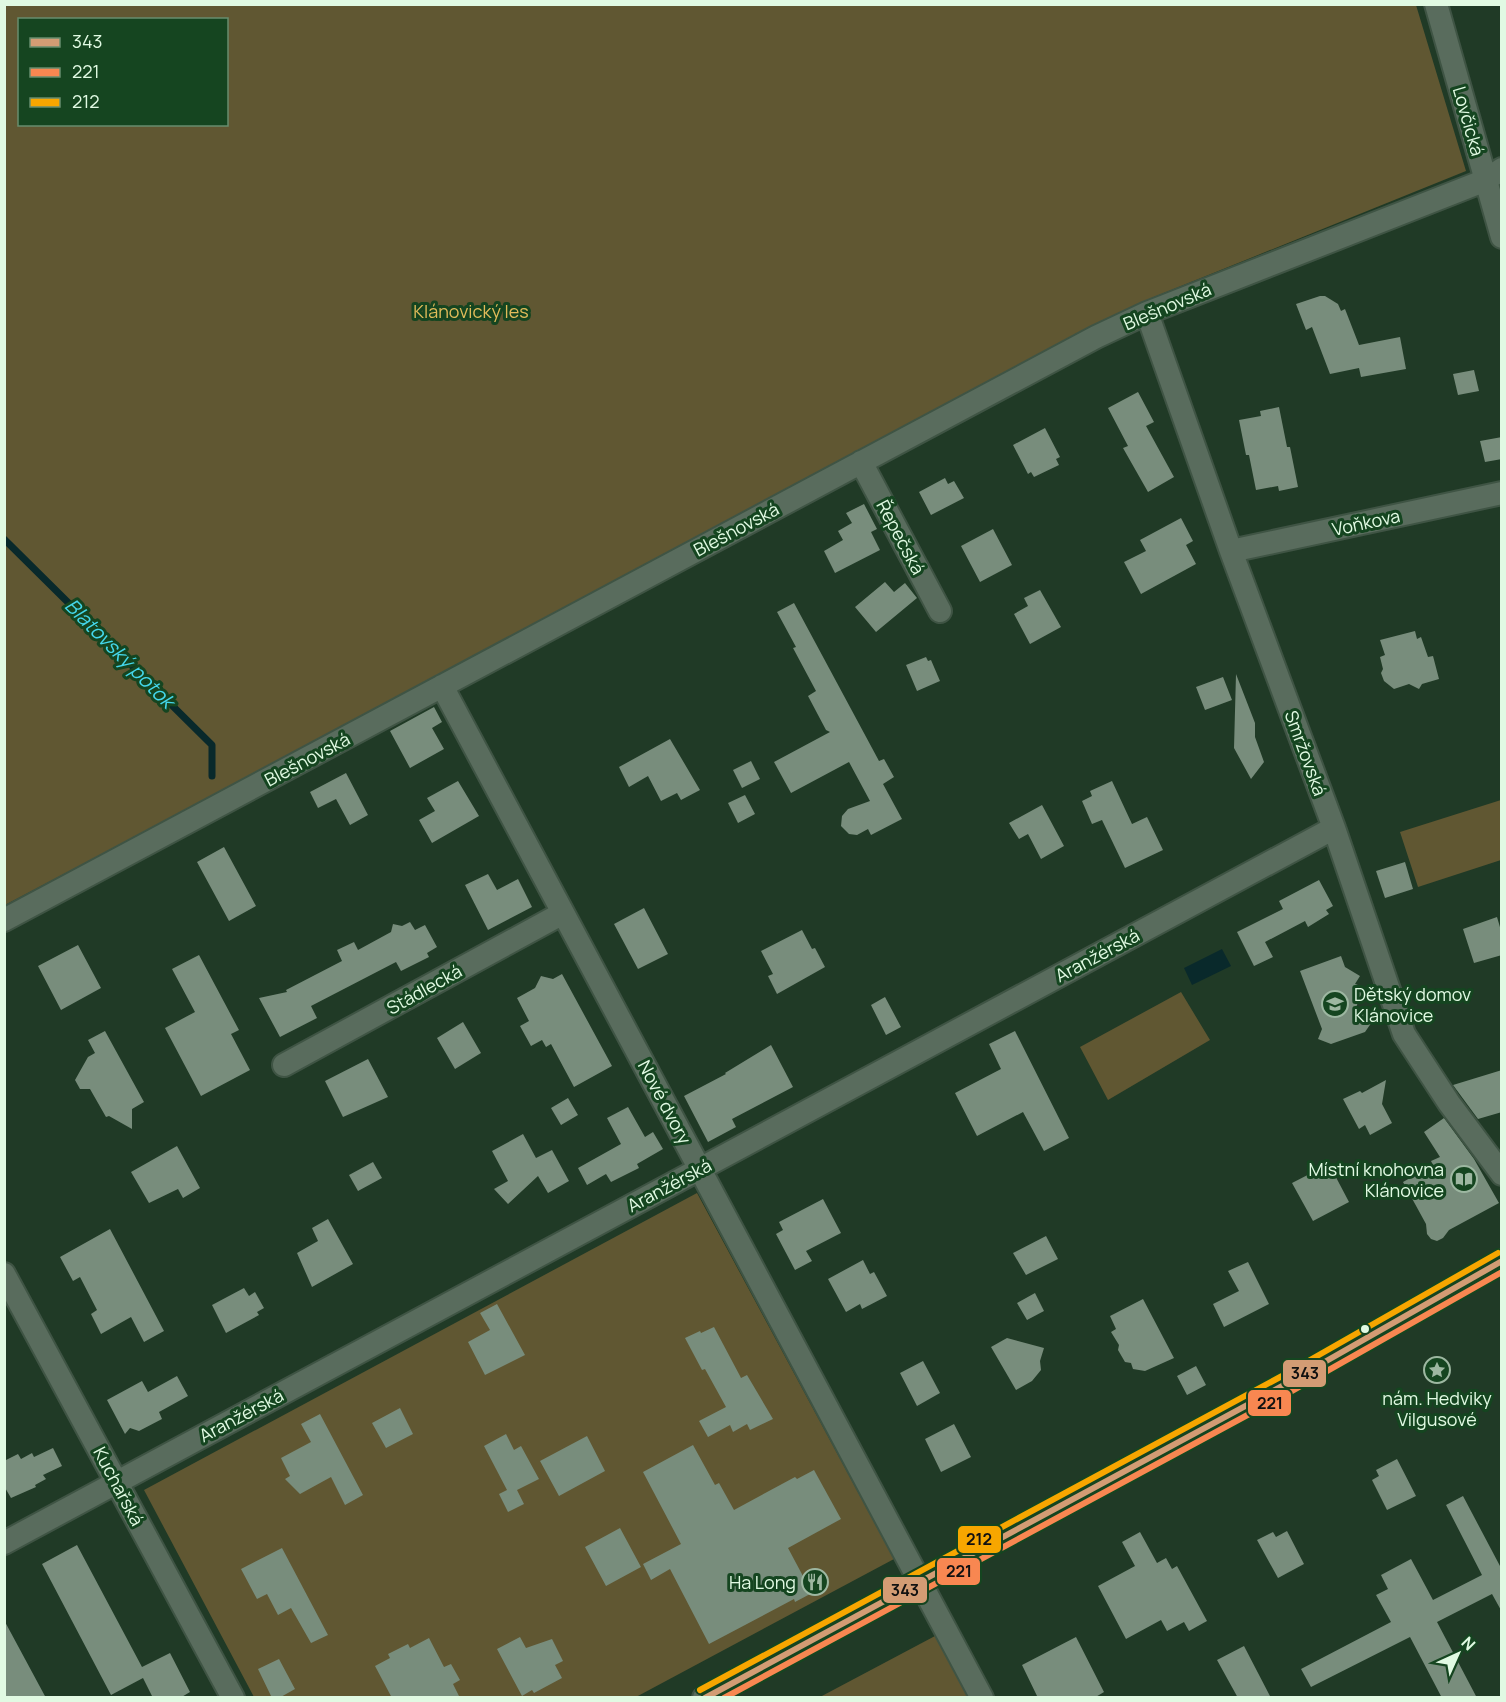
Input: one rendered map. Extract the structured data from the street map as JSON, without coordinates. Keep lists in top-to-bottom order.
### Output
{
  "streets": {
    "street": [
      "Lovčická",
      "Blešnovská",
      "Voňkova",
      "Řepečská",
      "Smržovská",
      "Aranžérská",
      "Stádlecká",
      "Nové dvory",
      "Kuchařská"
    ]
  },
  "crossings": [
    ["Lovčická", "Blešnovská"],
    ["Blešnovská", "Řepečská"],
    ["Blešnovská", "Smržovská"],
    ["Blešnovská", "Nové dvory"],
    ["Voňkova", "Smržovská"],
    ["Smržovská", "Aranžérská"],
    ["Aranžérská", "Nové dvory"],
    ["Aranžérská", "Kuchařská"],
    ["Stádlecká", "Nové dvory"]
  ],
  "water": ["Blatovský potok"],
  "parks": ["Klánovický les"],
  "places": {
    "school or university": ["Dětský domov Klánovice"],
    "library": ["Místní knohovna Klánovice"],
    "place": ["nám. Hedviky Vilgusové"],
    "restaurant": ["Ha Long"]
  },
  "lines": ["transit line 212", "transit line 343", "transit line 221"],
  "legend": ["343", "221", "212"],
  "north": "top right"
}
